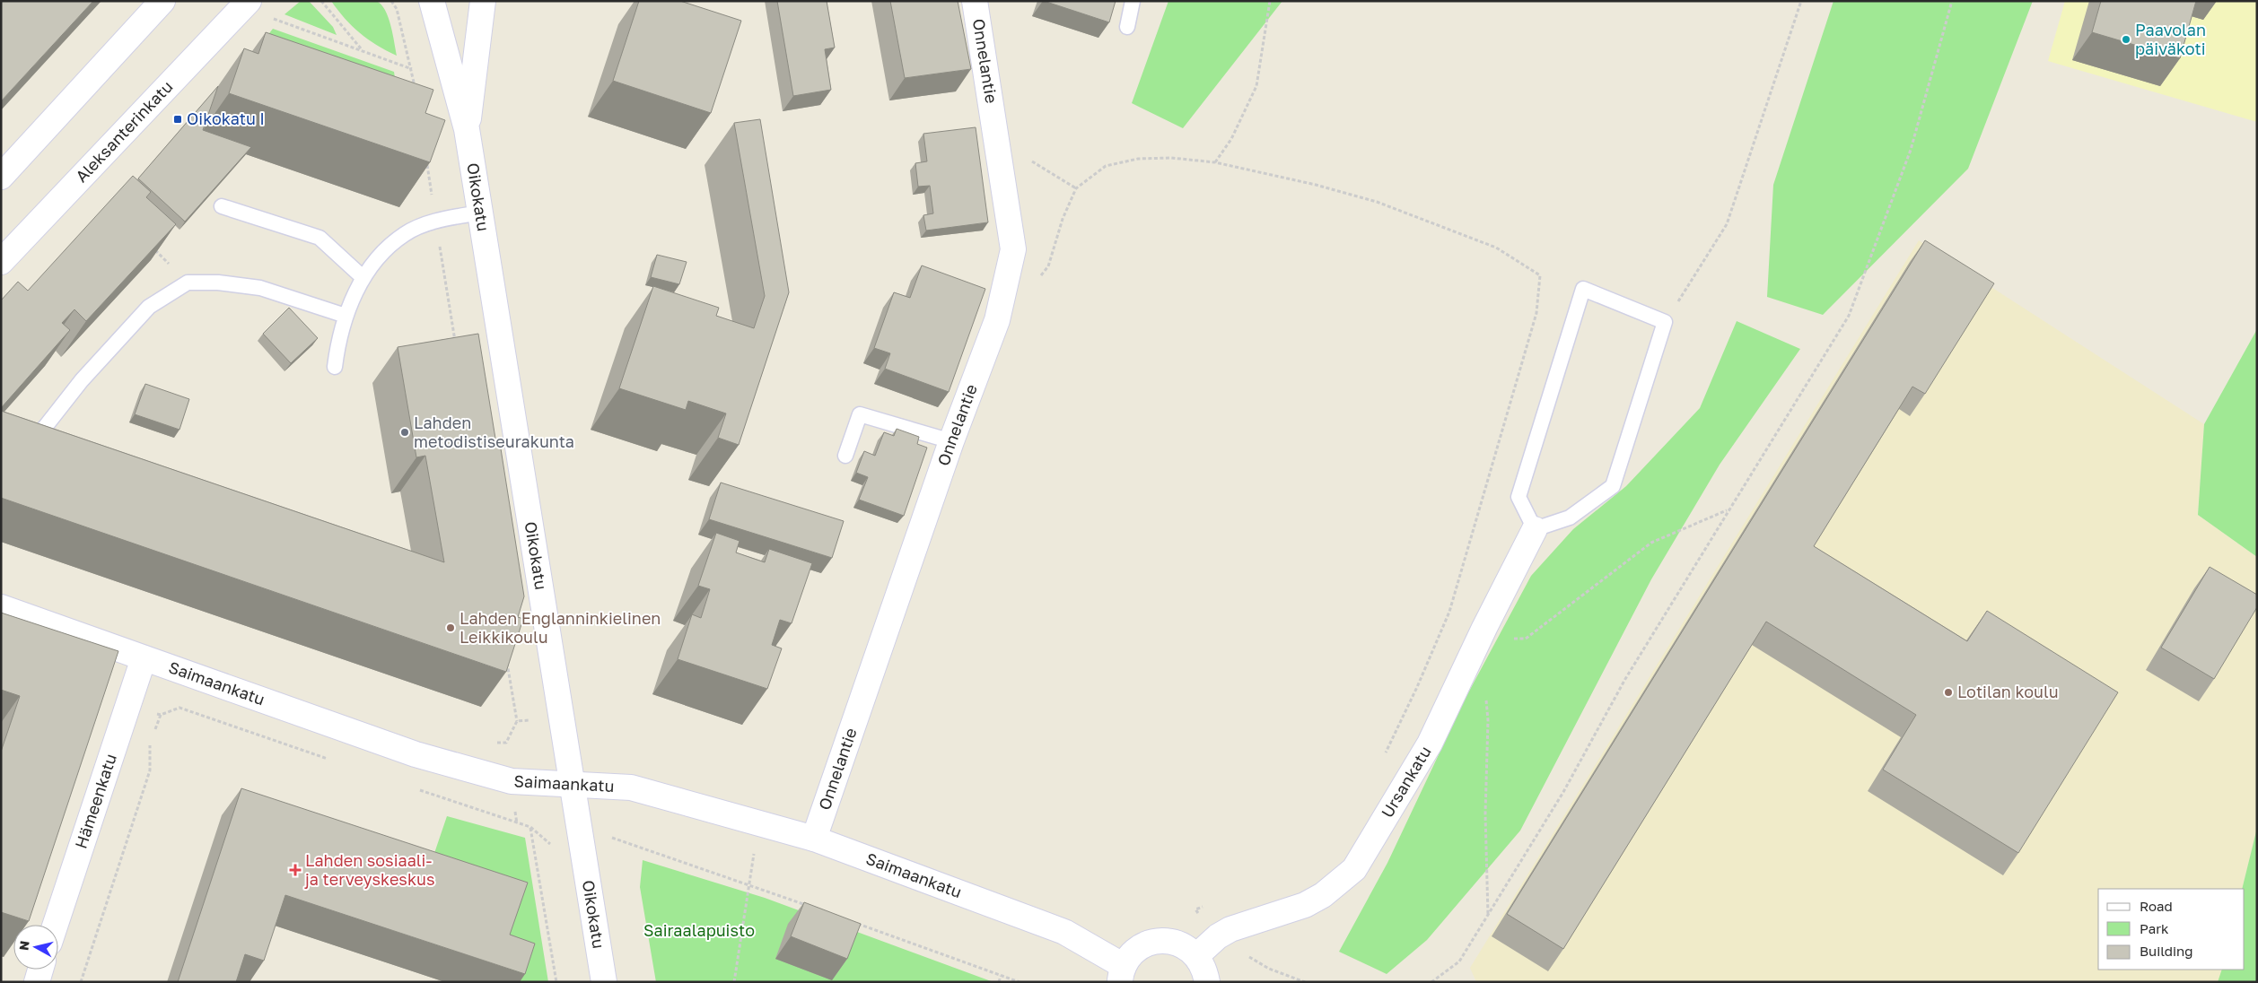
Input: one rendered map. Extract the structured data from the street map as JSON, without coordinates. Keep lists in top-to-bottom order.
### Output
{
  "streets": {
    "street": [
      "Onnelantie",
      "Aleksanterinkatu",
      "Oikokatu",
      "Saimaankatu",
      "Ursankatu",
      "Hämeenkatu"
    ]
  },
  "crossings": [
    ["Onnelantie", "Saimaankatu"],
    ["Oikokatu", "Saimaankatu"],
    ["Saimaankatu", "Hämeenkatu"]
  ],
  "parks": ["Sairaalapuisto"],
  "places": {
    "other": [
      "Paavolan päiväkoti",
      "Lahden metodistiseurakunta",
      "Lahden Englanninkielinen Leikkikoulu",
      "Lotilan koulu"
    ],
    "transit": ["Oikokatu I"],
    "health": ["Lahden sosiaali- ja terveyskeskus"]
  },
  "legend": ["Road", "Park", "Building"],
  "north": "left"
}
